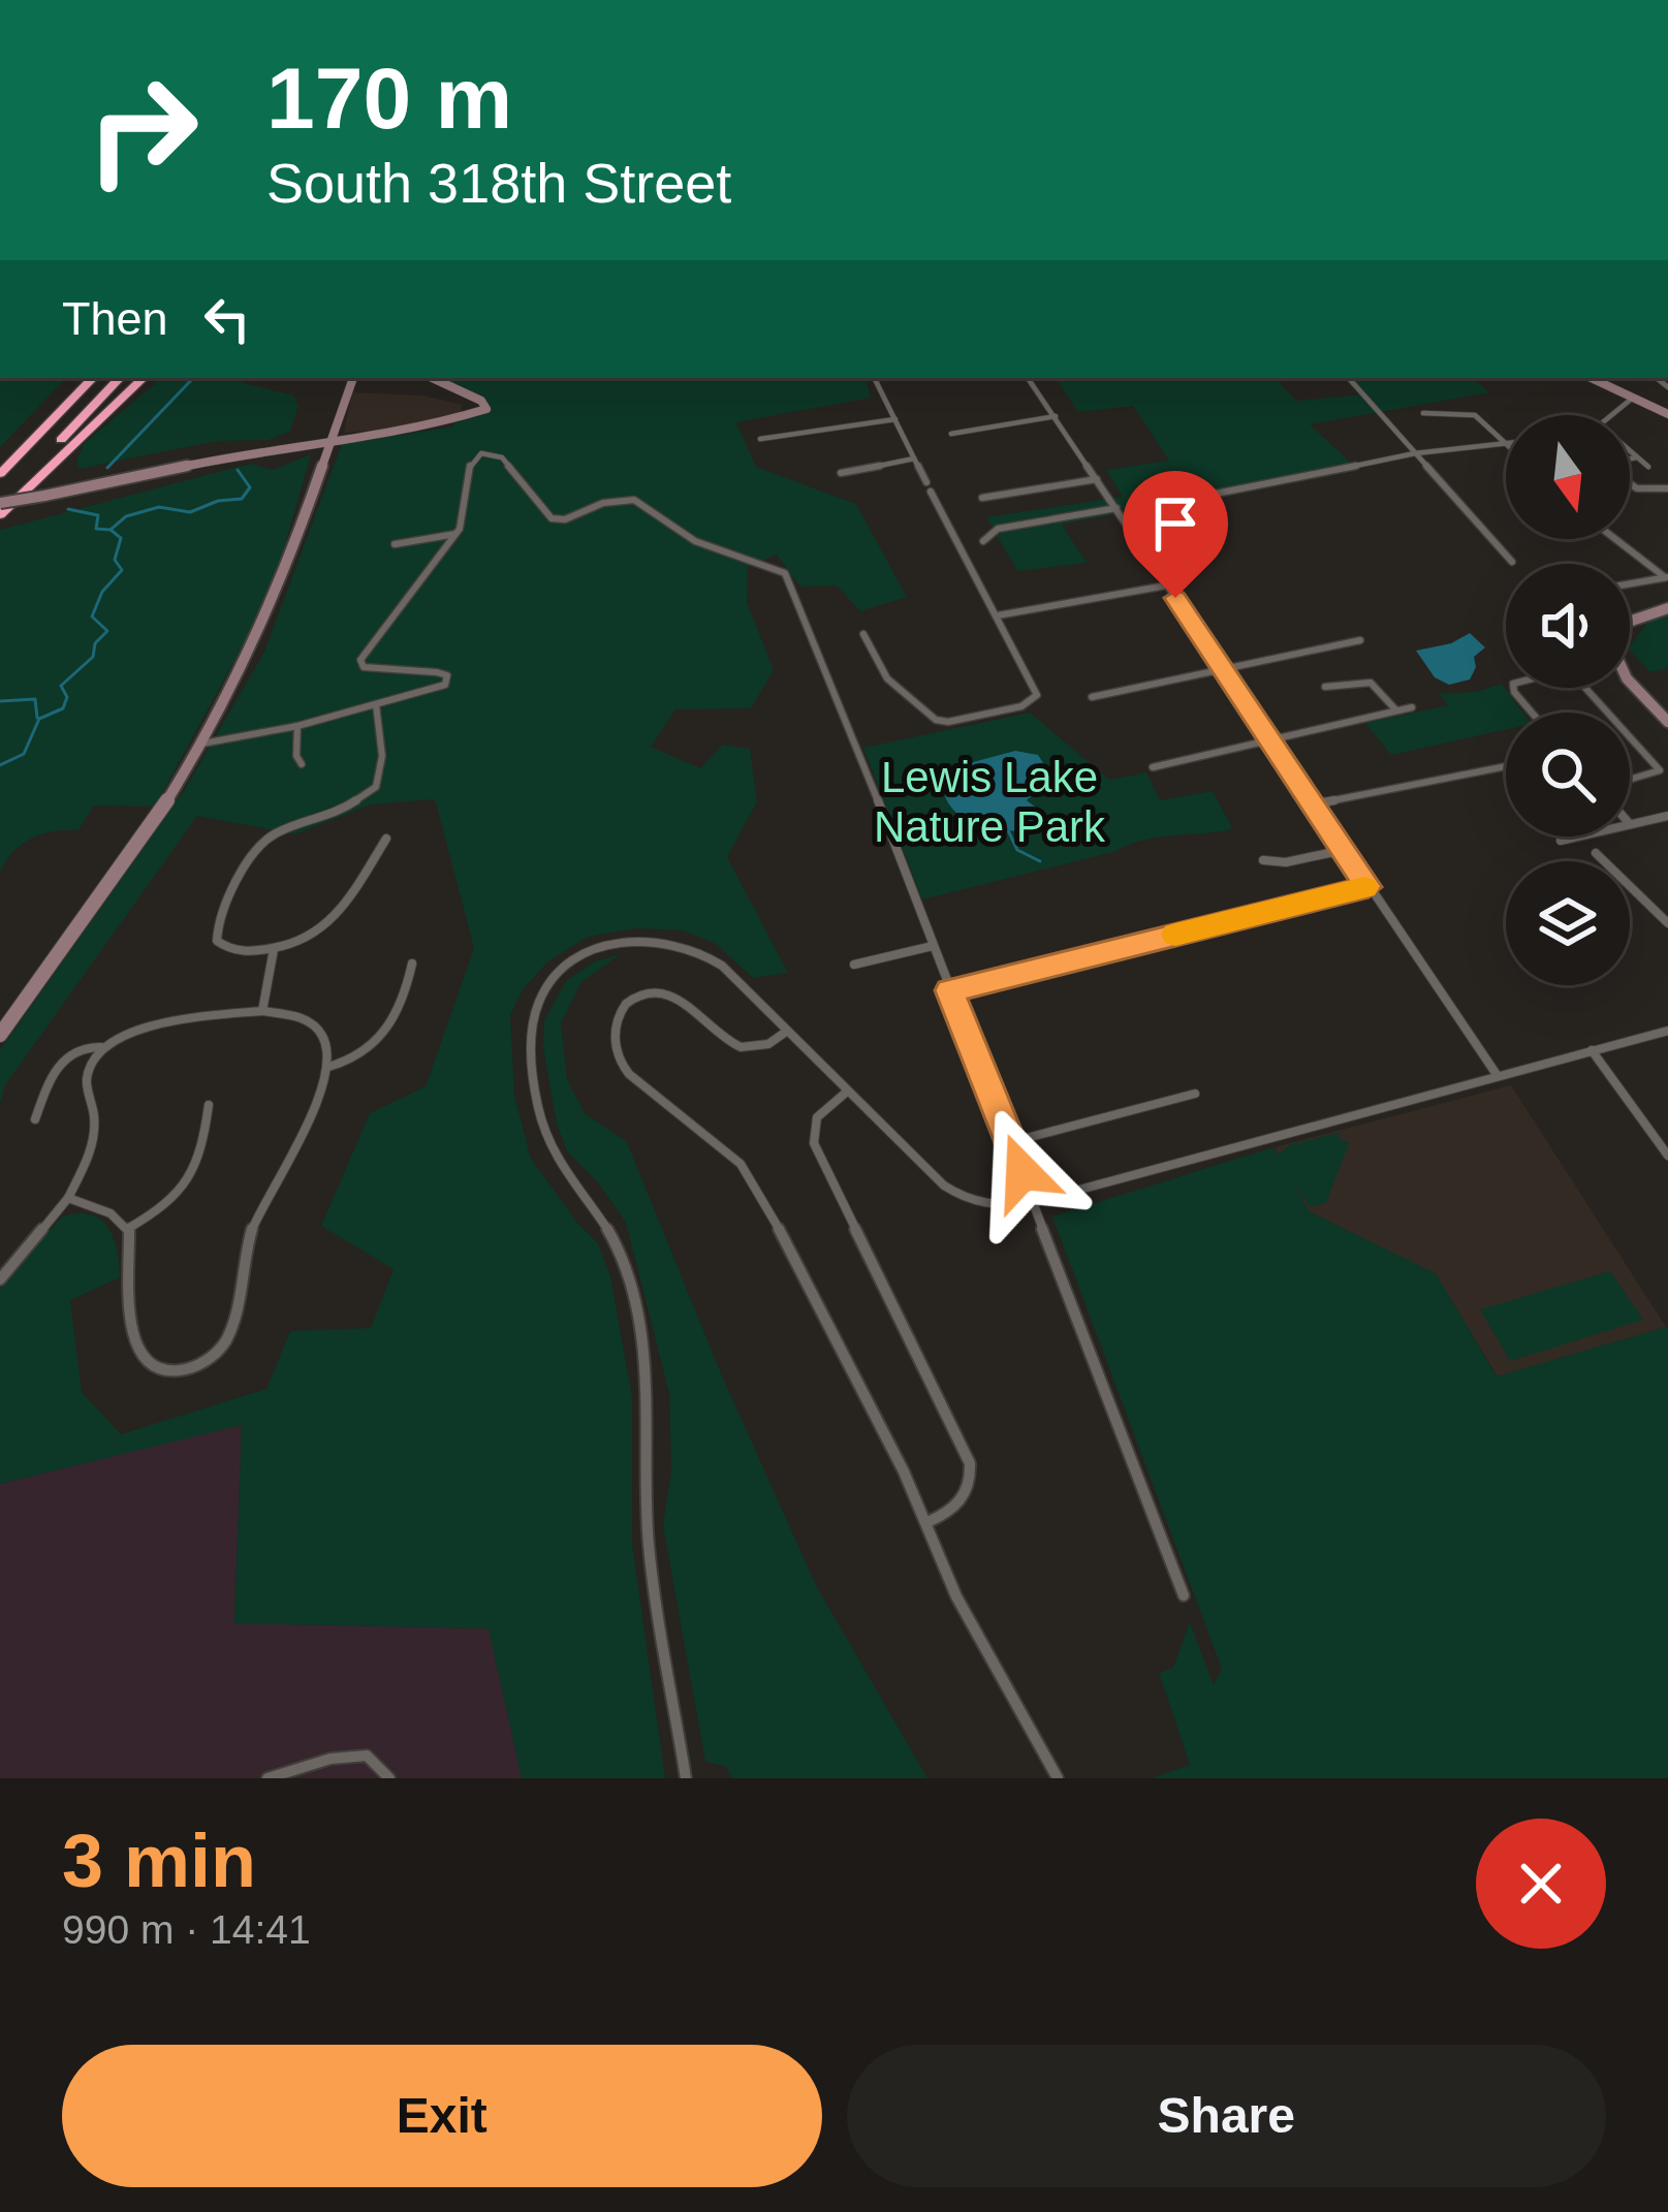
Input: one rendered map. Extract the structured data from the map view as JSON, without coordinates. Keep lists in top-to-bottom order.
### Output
{
  "parks": ["Lewis Lake Nature Park"],
  "north": "bottom",
  "page": {
    "turn": ["170 m", "South 318th Street"],
    "then": "Then",
    "heading": ["3 min", "990 m · 14:41"],
    "buttons": ["Exit", "Share"]
  }
}
